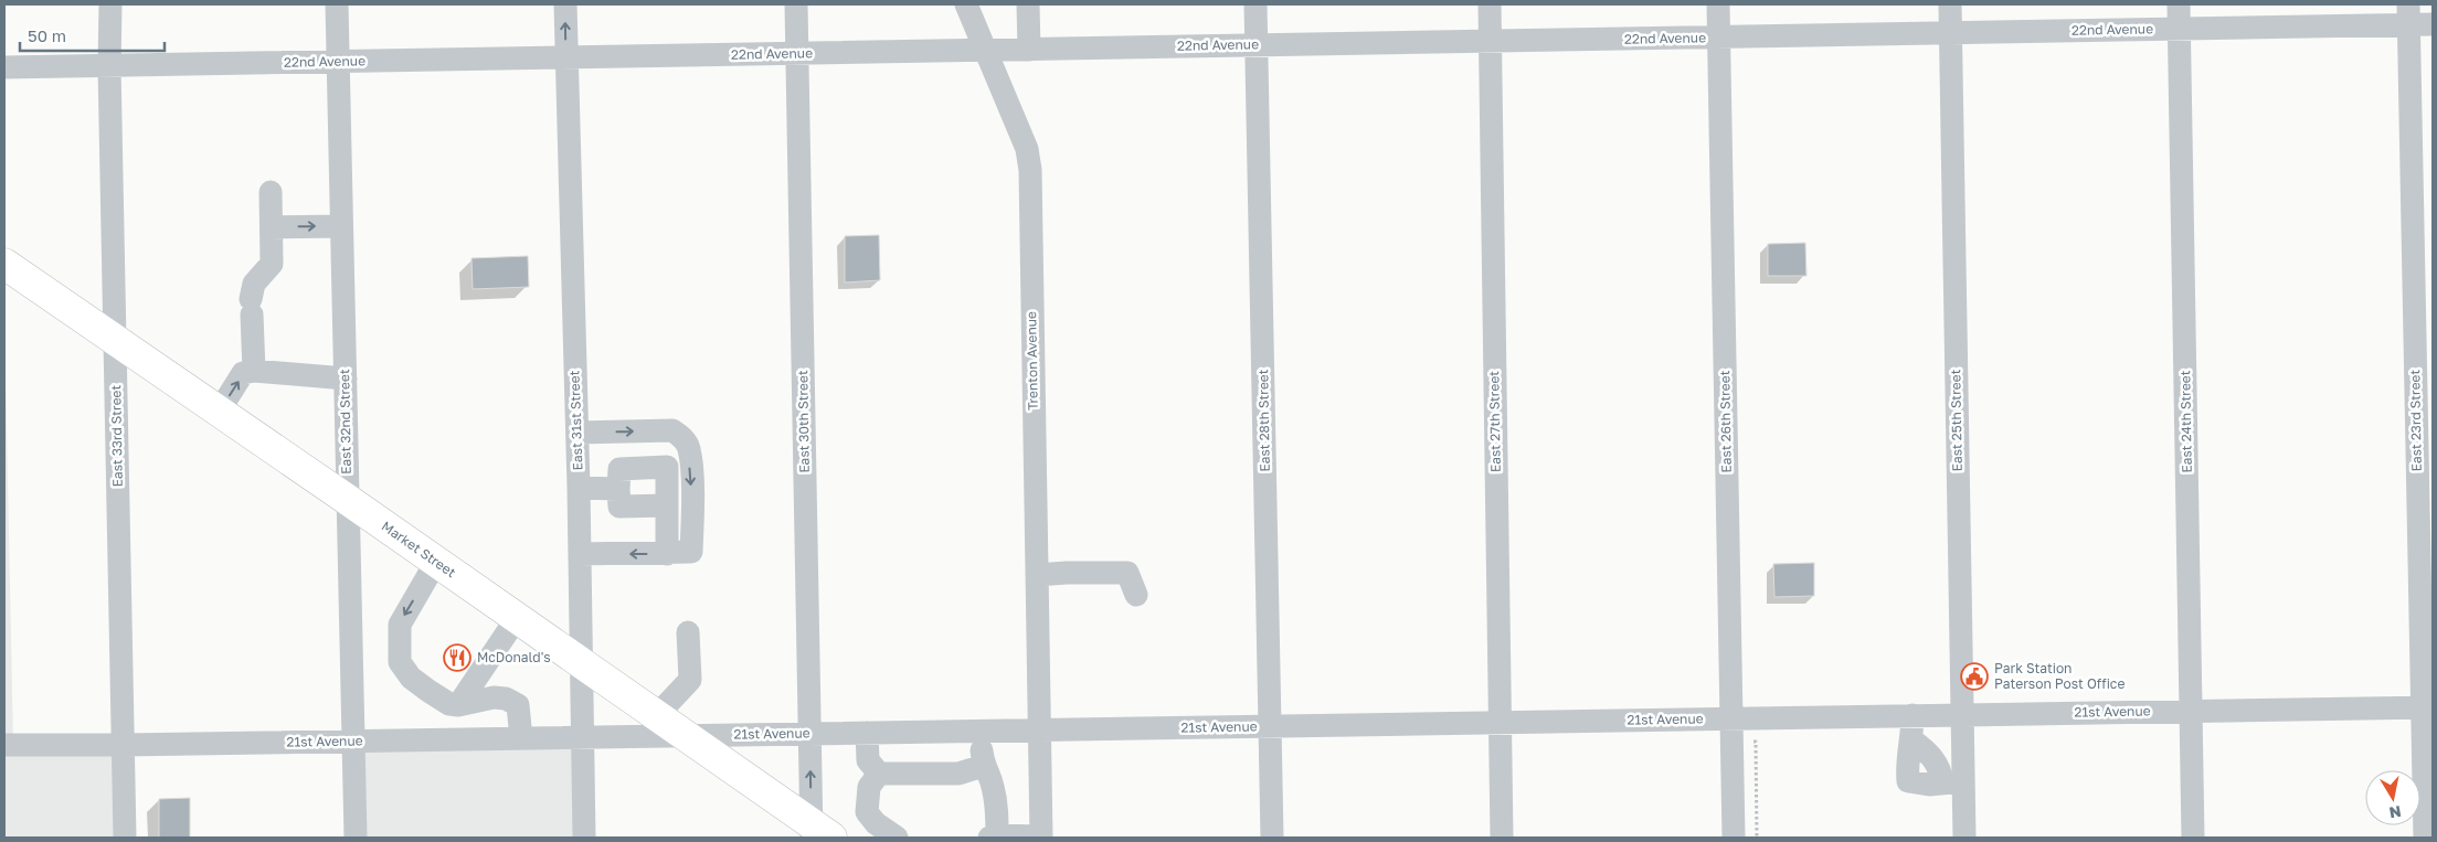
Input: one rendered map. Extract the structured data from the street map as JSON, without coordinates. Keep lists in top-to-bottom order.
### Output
{
  "streets": {
    "main road": ["Market Street"],
    "street": [
      "22nd Avenue",
      "Trenton Avenue",
      "East 31st Street",
      "East 28th Street",
      "East 25th Street",
      "East 23rd Street",
      "East 32nd Street",
      "East 30th Street",
      "East 27th Street",
      "East 26th Street",
      "East 24th Street",
      "East 33rd Street",
      "21st Avenue"
    ]
  },
  "crossings": [
    ["22nd Avenue", "Trenton Avenue"],
    ["22nd Avenue", "East 31st Street"],
    ["22nd Avenue", "East 28th Street"],
    ["22nd Avenue", "East 25th Street"],
    ["22nd Avenue", "East 23rd Street"],
    ["22nd Avenue", "East 32nd Street"],
    ["22nd Avenue", "East 30th Street"],
    ["22nd Avenue", "East 27th Street"],
    ["22nd Avenue", "East 26th Street"],
    ["22nd Avenue", "East 24th Street"],
    ["22nd Avenue", "East 33rd Street"],
    ["Trenton Avenue", "21st Avenue"],
    ["East 31st Street", "Market Street"],
    ["East 31st Street", "21st Avenue"],
    ["East 28th Street", "21st Avenue"],
    ["East 25th Street", "21st Avenue"],
    ["East 23rd Street", "21st Avenue"],
    ["East 32nd Street", "Market Street"],
    ["East 32nd Street", "21st Avenue"],
    ["East 30th Street", "Market Street"],
    ["East 30th Street", "21st Avenue"],
    ["East 27th Street", "21st Avenue"],
    ["East 26th Street", "21st Avenue"],
    ["East 24th Street", "21st Avenue"],
    ["East 33rd Street", "Market Street"],
    ["East 33rd Street", "21st Avenue"],
    ["Market Street", "21st Avenue"]
  ],
  "places": {
    "restaurant": ["McDonald's"],
    "public building": ["Park Station Paterson Post Office"]
  },
  "scale_bar": "50 m",
  "north": "bottom"
}
